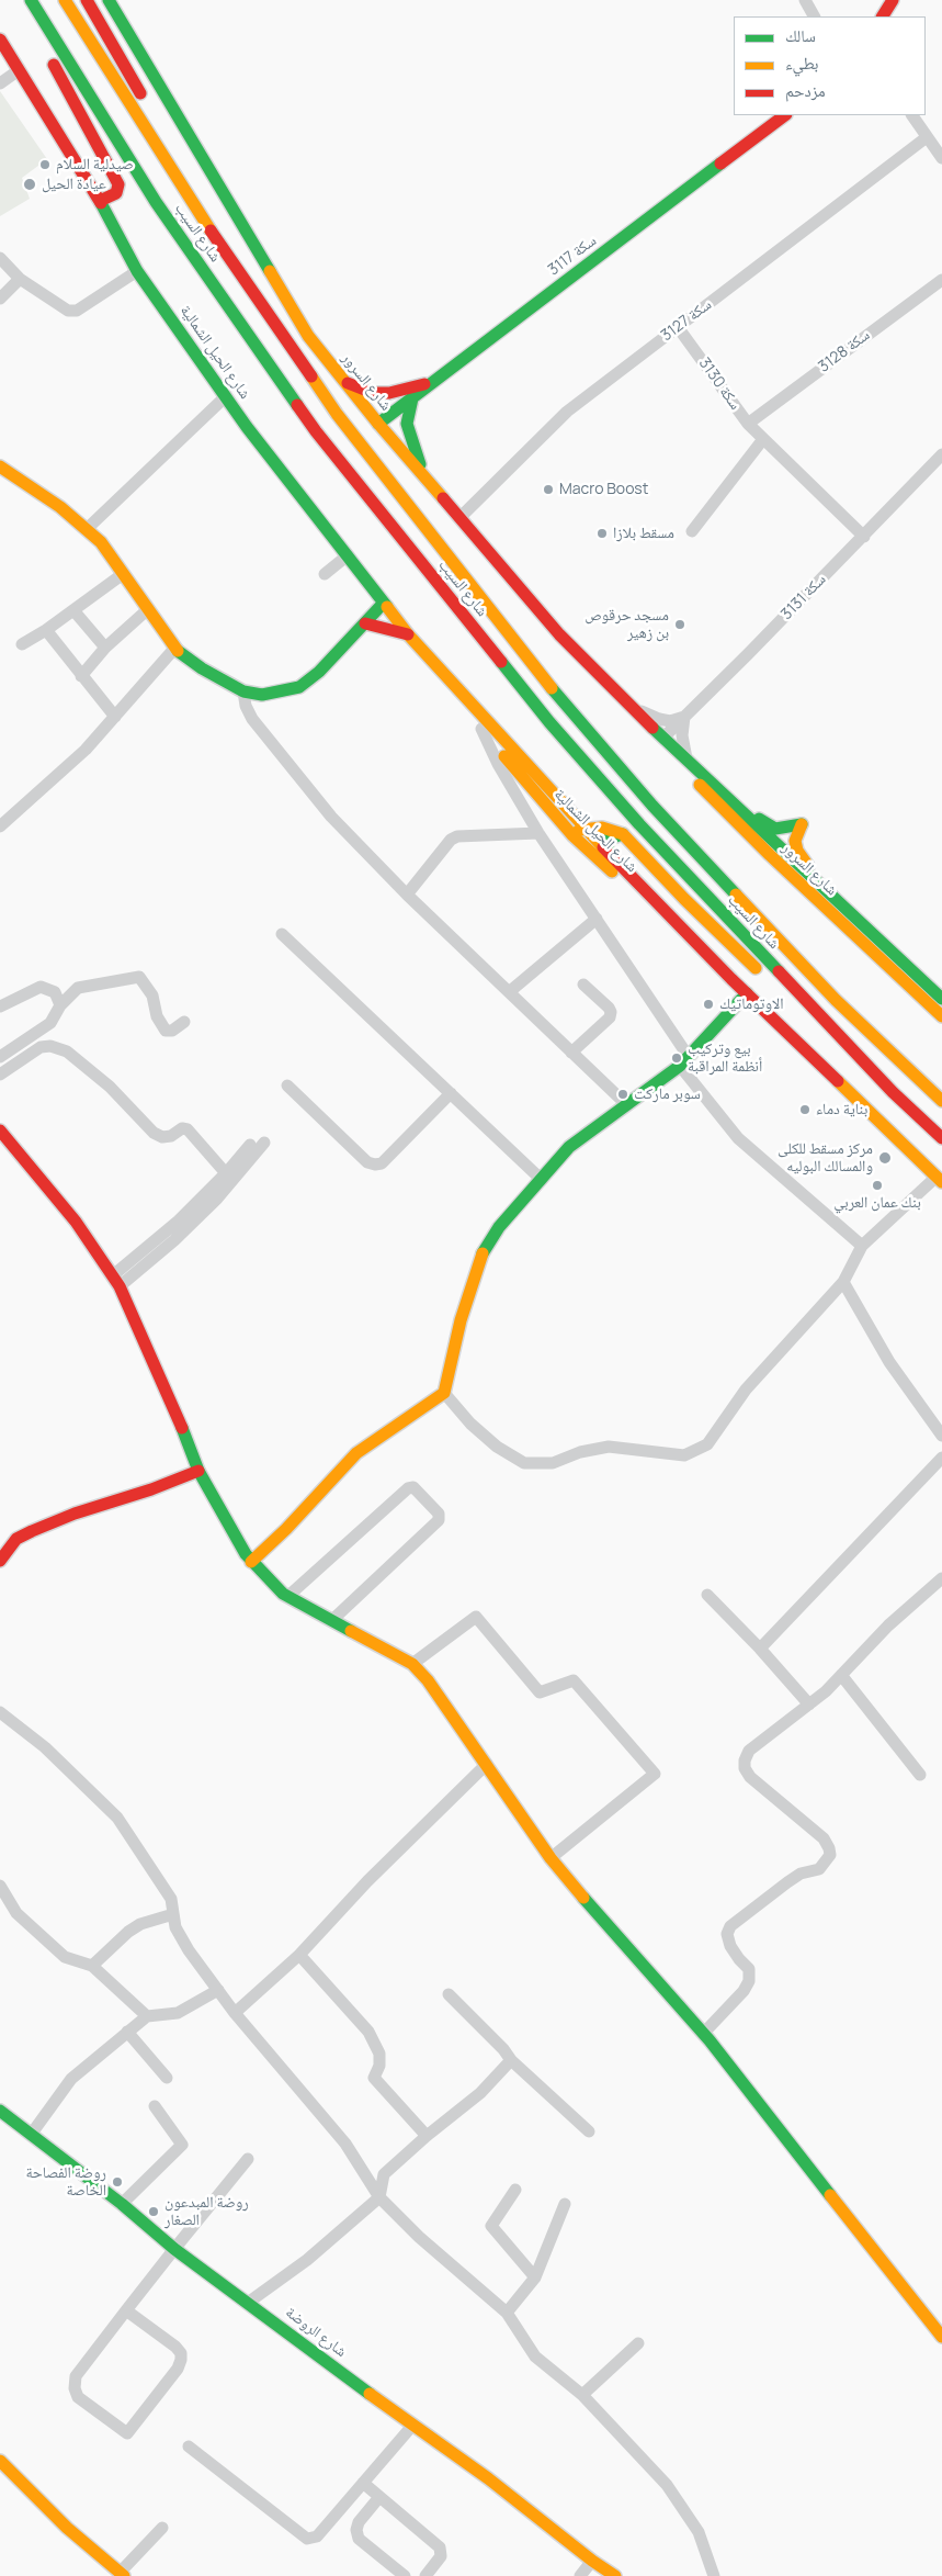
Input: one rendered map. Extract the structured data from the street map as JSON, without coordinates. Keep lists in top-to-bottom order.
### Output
{
  "streets": {
    "main road": [
      "شارع السيب",
      "سكة 3117",
      "شارع الحيل الشمالية",
      "شارع السرور",
      "شارع الروضة"
    ],
    "street": [
      "سكة 3127",
      "سكة 3128",
      "سكة 3130",
      "سكة 3131"
    ]
  },
  "crossings": [
    ["سكة 3117", "شارع السرور"],
    ["سكة 3127", "شارع السرور"],
    ["سكة 3127", "سكة 3130"],
    ["سكة 3128", "سكة 3130"],
    ["شارع السرور", "سكة 3131"],
    ["سكة 3130", "سكة 3131"]
  ],
  "places": [
    "صيدلية السلام",
    "عيادة الحيل",
    "Macro Boost",
    "مسقط بلازا",
    "مسجد حرقوص بن زهير",
    "الاوتوماتيك",
    "بيع وتركيب أنظمة المراقبة",
    "سوبر ماركت",
    "بناية دماء",
    "مركز مسقط للكلى والمسالك البوليه",
    "بنك عمان العربي",
    "روضة الفصاحة الخاصة",
    "روضة المبدعون الصغار"
  ],
  "legend": ["سالك", "بطيء", "مزدحم"]
}
